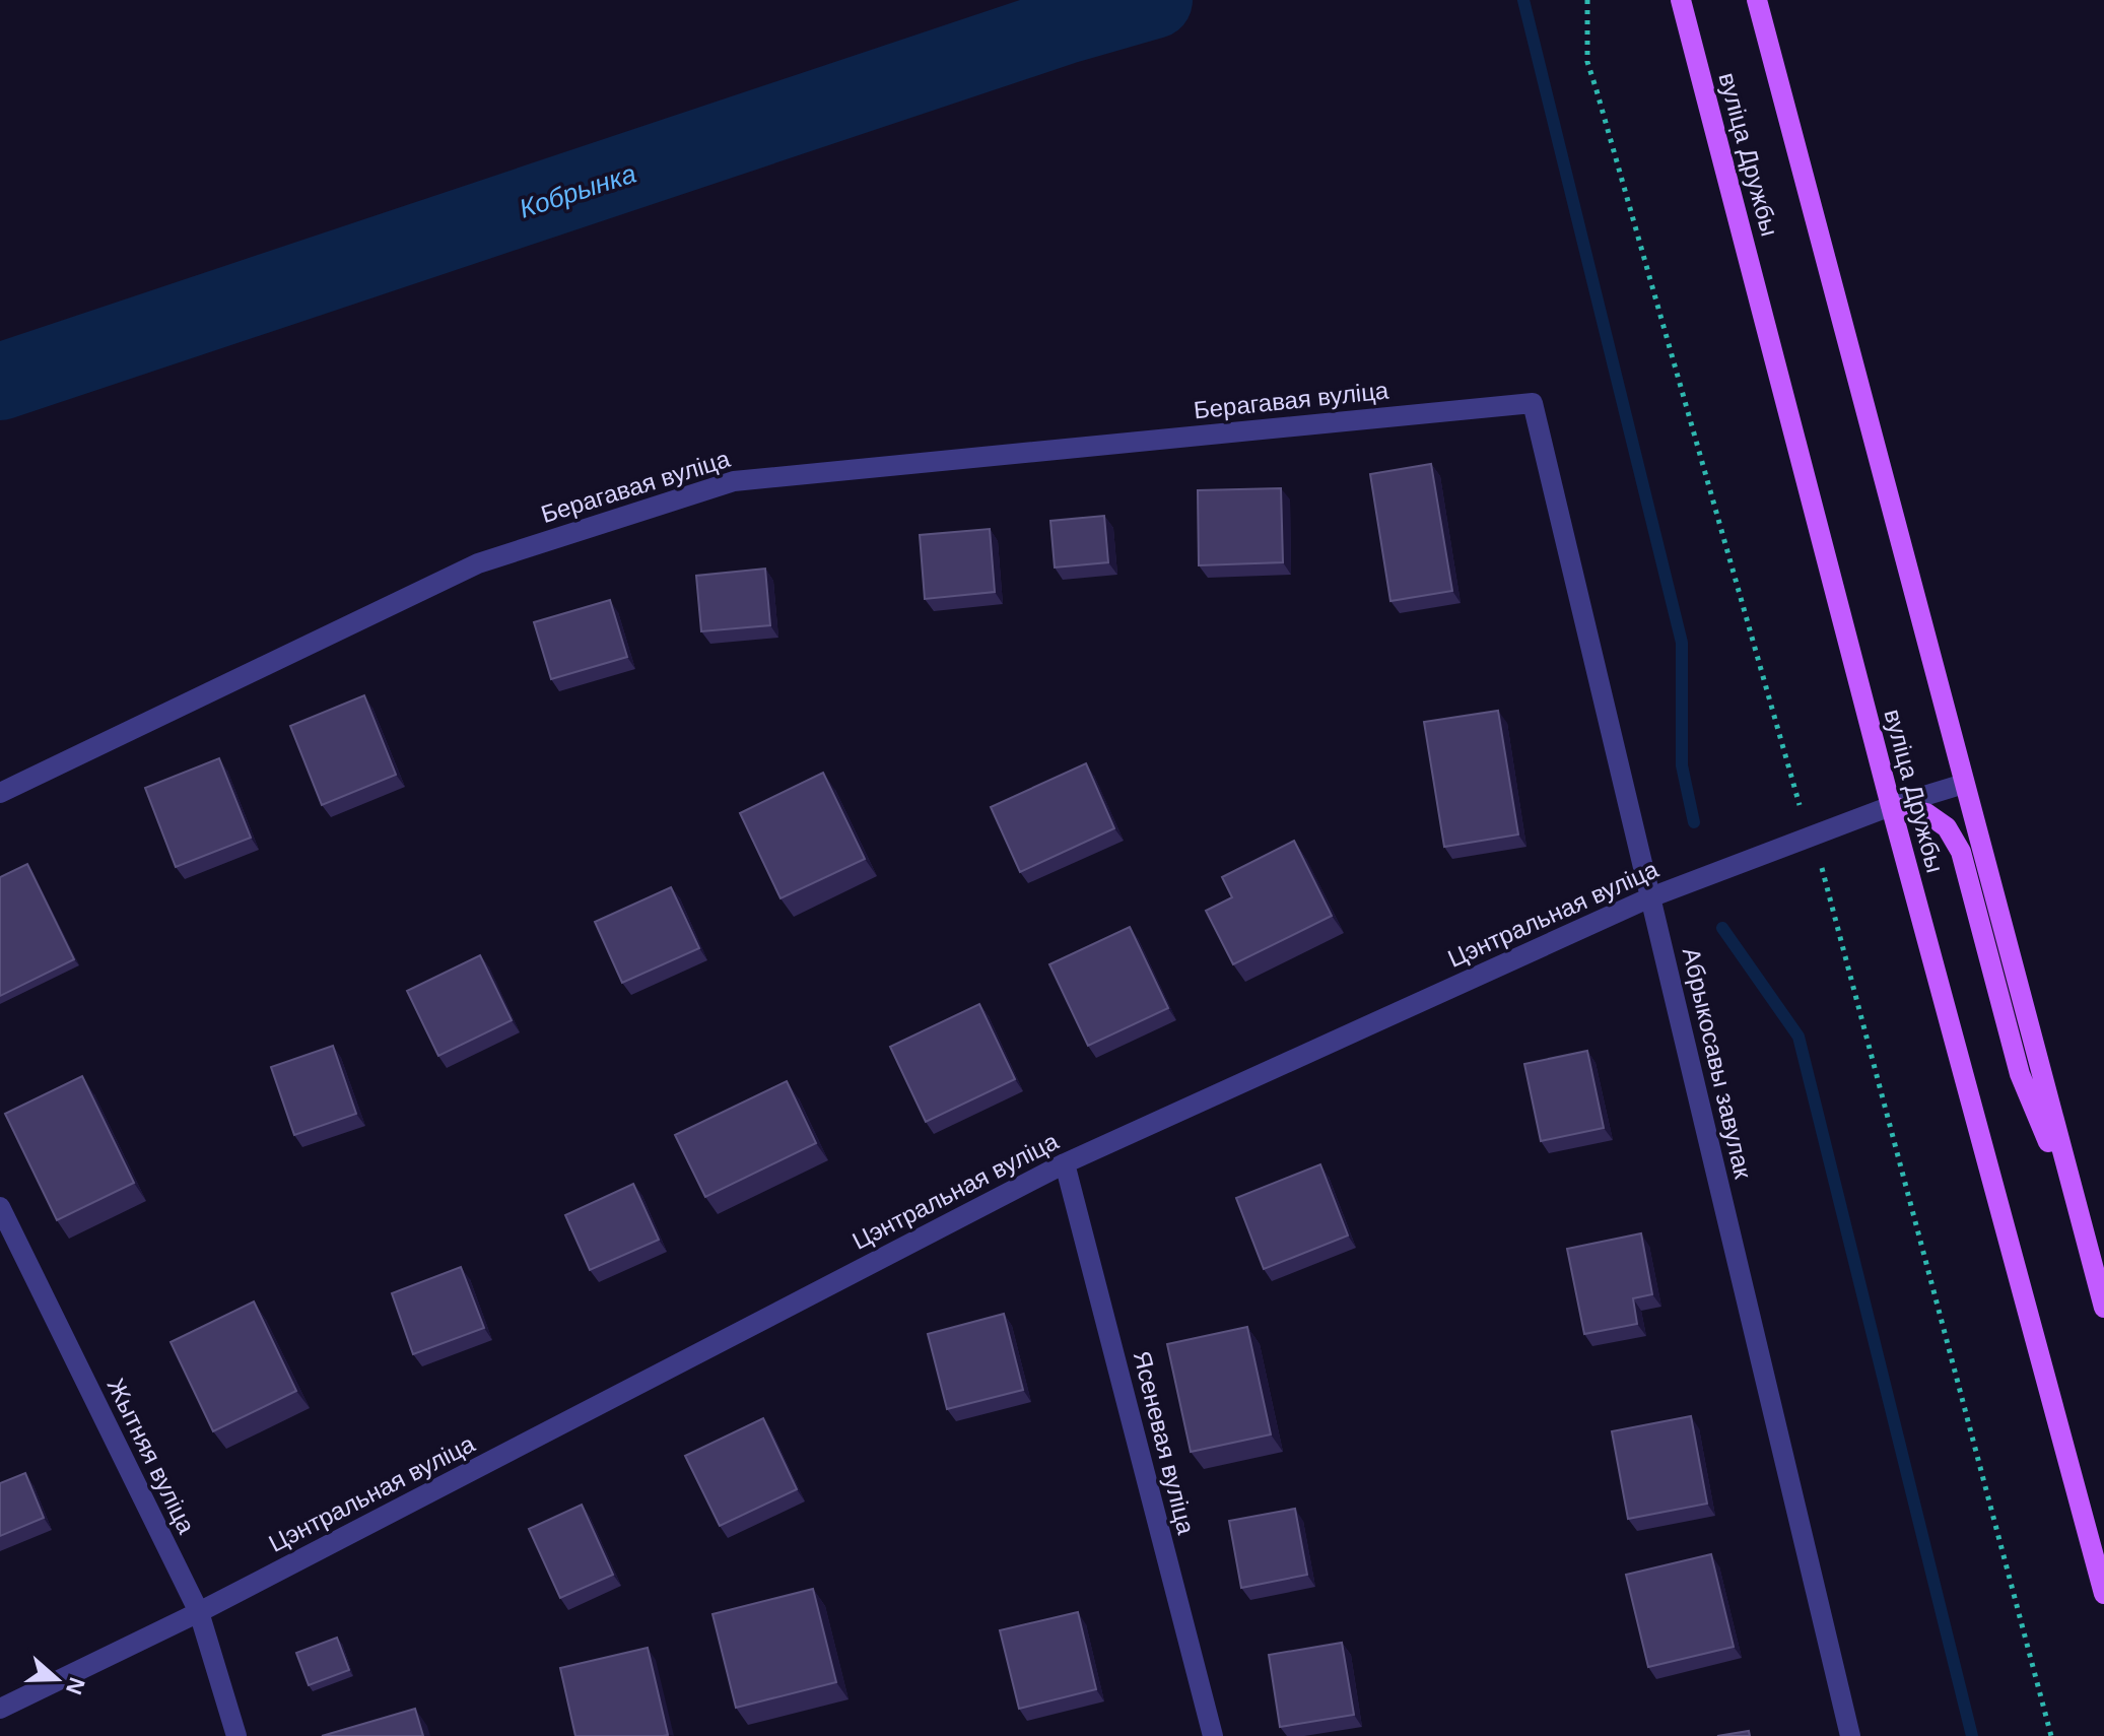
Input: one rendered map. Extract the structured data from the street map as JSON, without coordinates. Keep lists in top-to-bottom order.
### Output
{
  "streets": {
    "main road": ["вуліца Дружбы"],
    "street": [
      "Берагавая вуліца",
      "Цэнтральная вуліца",
      "Абрыкосавы завулак",
      "Ясеневая вуліца",
      "Жытняя вуліца"
    ]
  },
  "crossings": [
    ["вуліца Дружбы", "Цэнтральная вуліца"],
    ["Берагавая вуліца", "Абрыкосавы завулак"],
    ["Цэнтральная вуліца", "Абрыкосавы завулак"],
    ["Цэнтральная вуліца", "Ясеневая вуліца"],
    ["Цэнтральная вуліца", "Жытняя вуліца"]
  ],
  "water": ["Кобрынка"],
  "north": "right"
}
